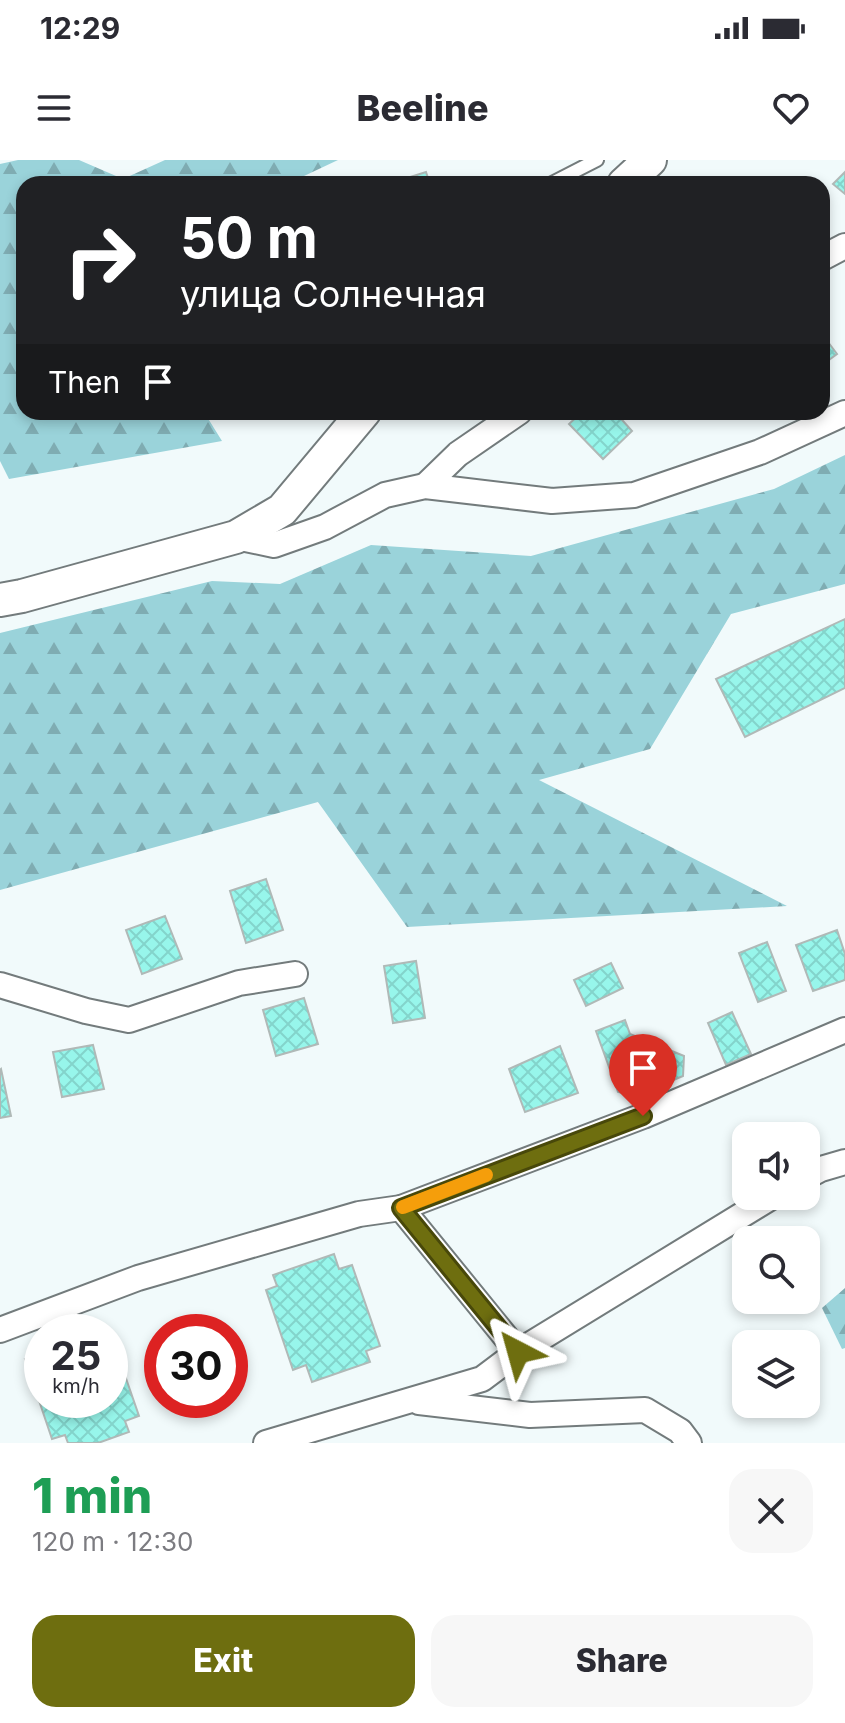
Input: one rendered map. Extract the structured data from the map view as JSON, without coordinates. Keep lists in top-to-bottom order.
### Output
{
  "page": {
    "status": "12:29",
    "header": "Beeline",
    "turn": ["50 m", "улица Солнечная"],
    "then": "Then",
    "speed": "25 km/h",
    "limit": "30",
    "heading": ["1 min", "120 m · 12:30"],
    "buttons": ["Exit", "Share"]
  }
}
